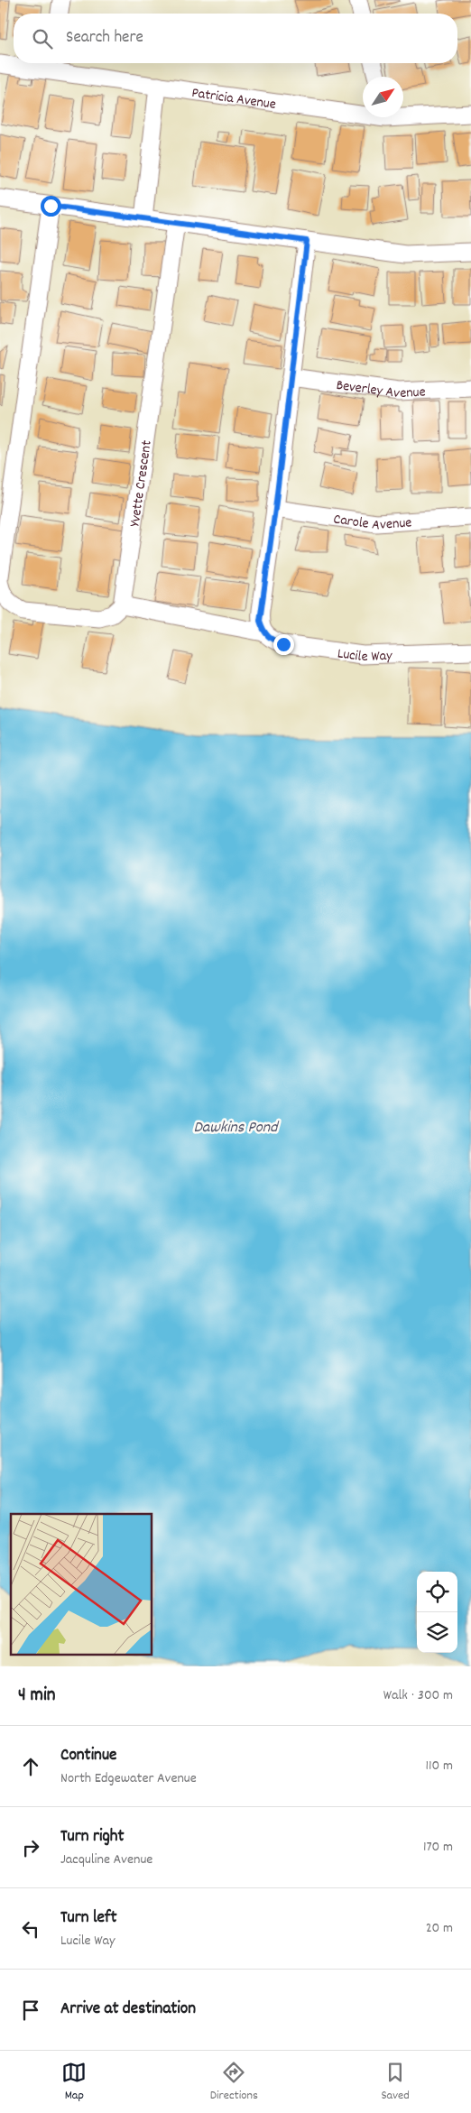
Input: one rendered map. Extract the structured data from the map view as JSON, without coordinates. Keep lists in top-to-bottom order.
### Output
{
  "streets": {
    "street": [
      "Patricia Avenue",
      "Beverley Avenue",
      "Yvette Crescent",
      "Carole Avenue",
      "Lucile Way"
    ]
  },
  "water": ["Dawkins Pond"],
  "north": "top right",
  "page": {
    "search": "Search here",
    "heading": ["4 min", "Walk · 300 m"],
    "list": [
      ["Continue", "North Edgewater Avenue", "110 m"],
      ["Turn right", "Jacquline Avenue", "170 m"],
      ["Turn left", "Lucile Way", "20 m"],
      "Arrive at destination"
    ],
    "nav": ["Map", "Directions", "Saved"]
  }
}
